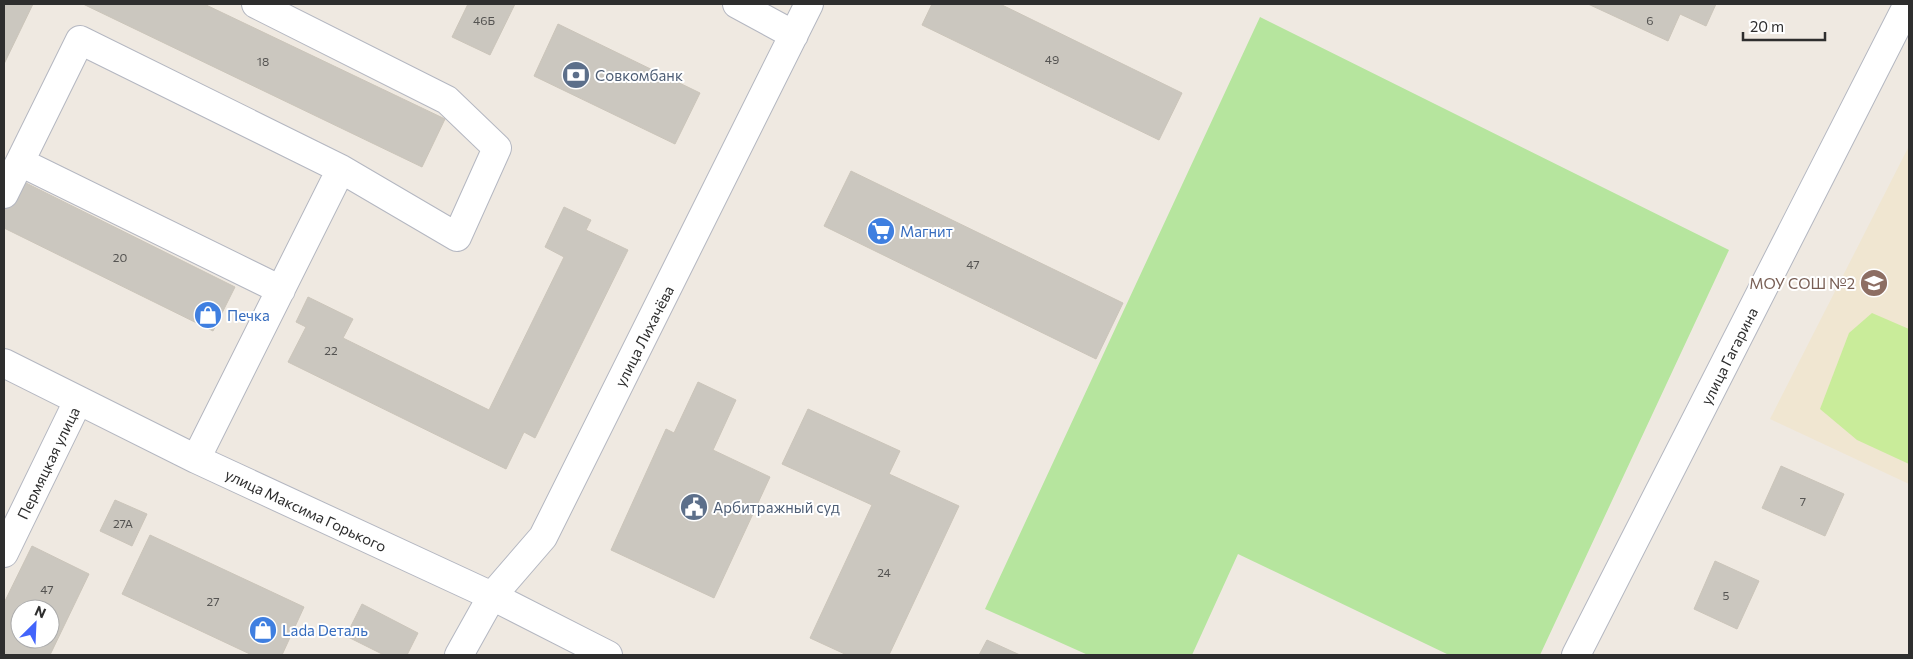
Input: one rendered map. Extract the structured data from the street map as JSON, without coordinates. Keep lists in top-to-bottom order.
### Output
{
  "streets": {
    "street": [
      "улица Лихачёва",
      "улица Гагарина",
      "Пермяцкая улица",
      "улица Максима Горького"
    ]
  },
  "crossings": [
    ["улица Лихачёва", "улица Максима Горького"],
    ["Пермяцкая улица", "улица Максима Горького"]
  ],
  "places": {
    "bank": ["Совкомбанк"],
    "supermarket": ["Магнит"],
    "school or university": ["МОУ СОШ №2"],
    "shop": ["Печка", "Lada Dеталь"],
    "public building": ["Арбитражный суд"]
  },
  "house_numbers": [
    "46Б",
    "6",
    "49",
    "18",
    "20",
    "47",
    "22",
    "7",
    "27А",
    "24",
    "47",
    "5",
    "27"
  ],
  "scale_bar": "20 m",
  "north": "top right"
}
